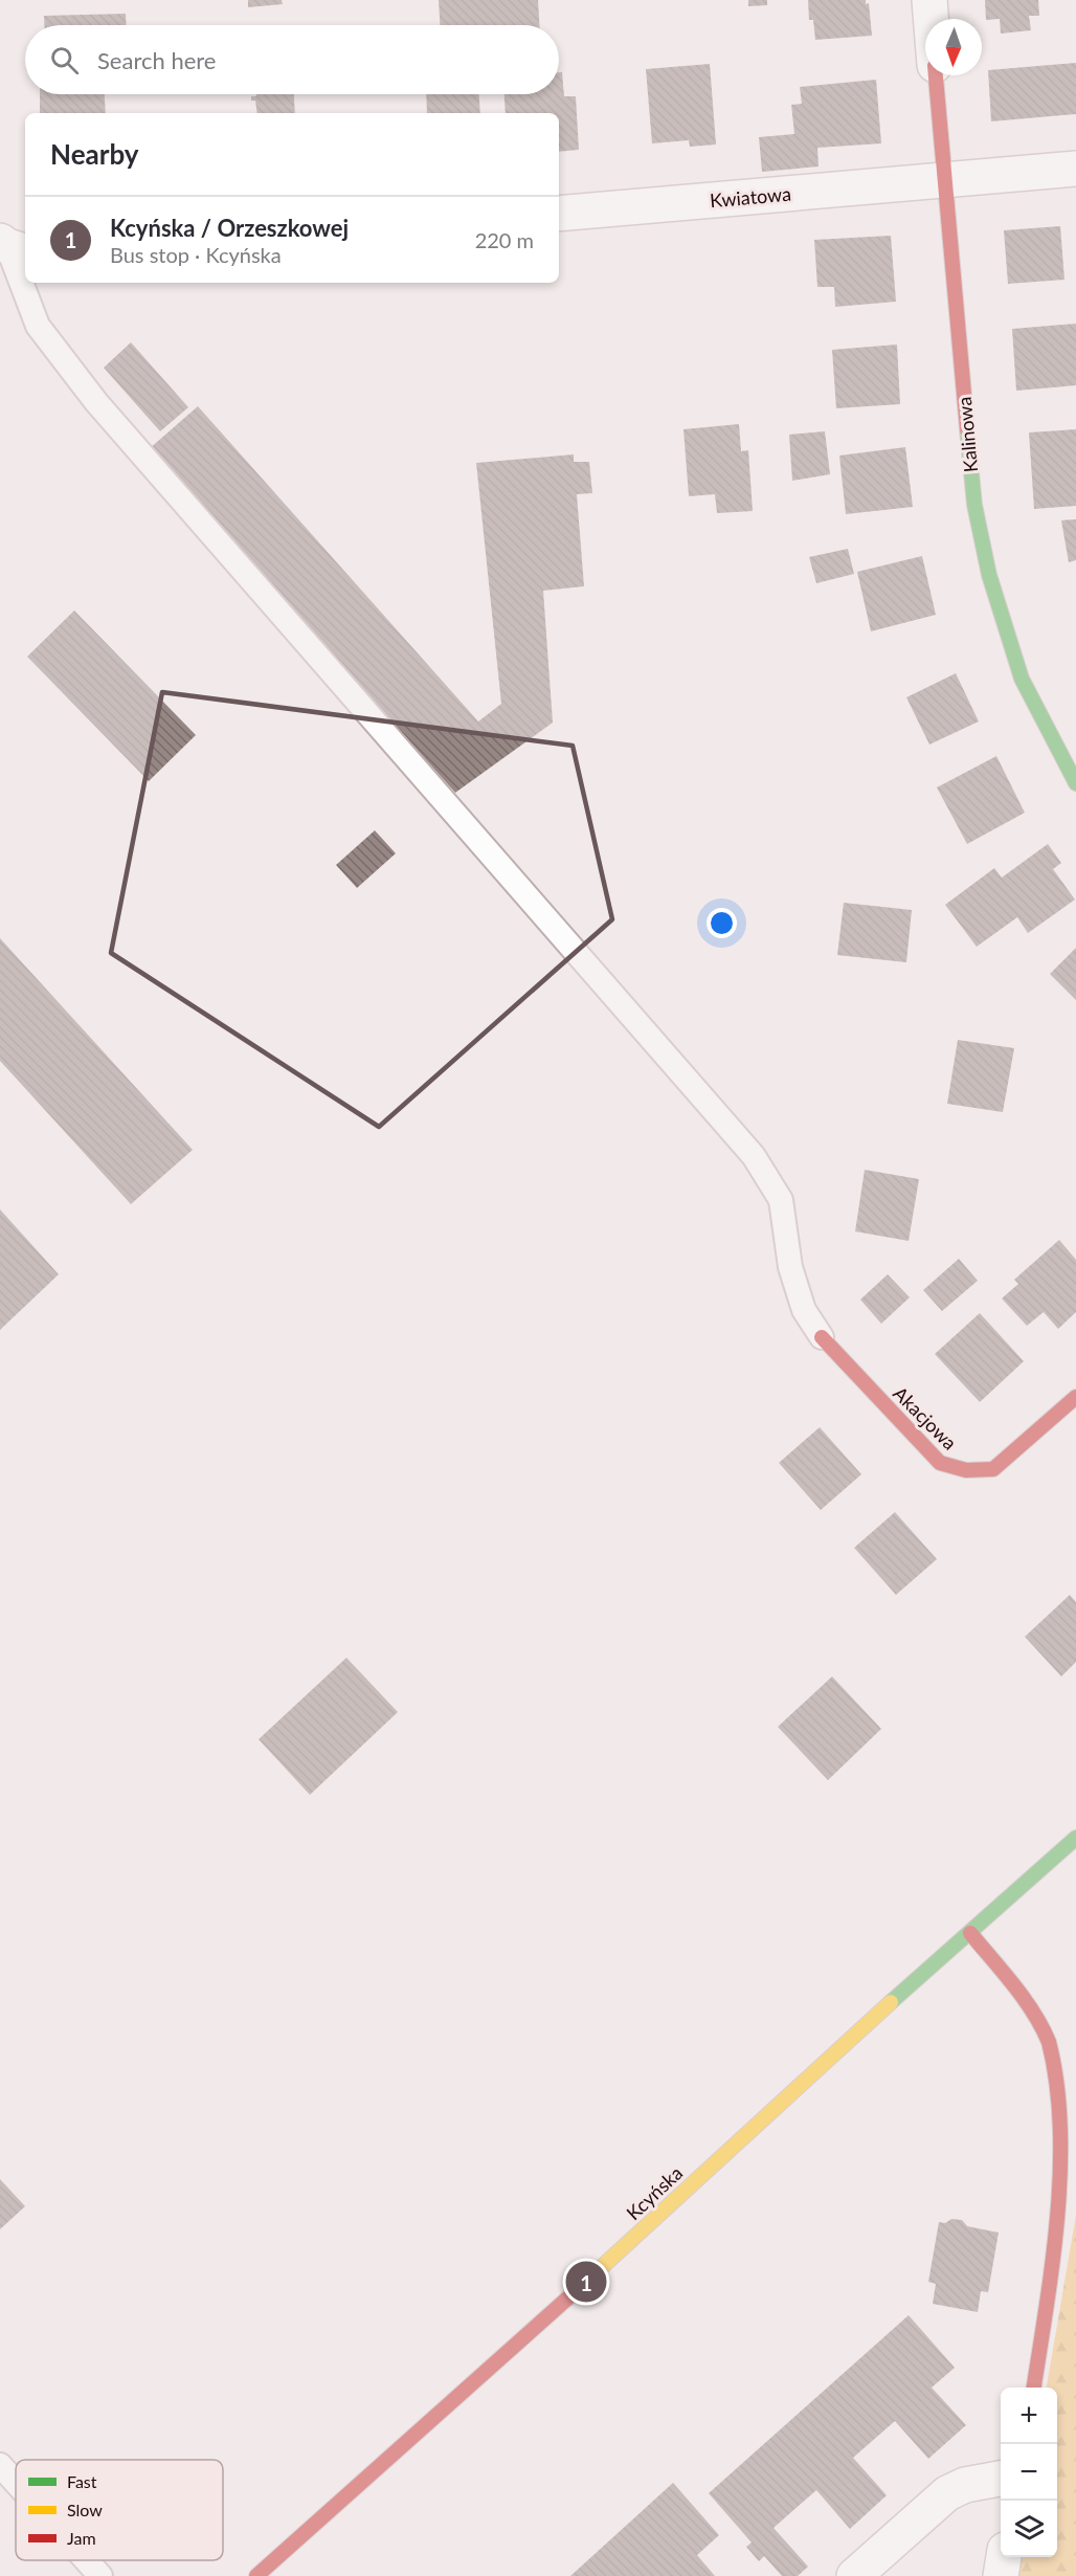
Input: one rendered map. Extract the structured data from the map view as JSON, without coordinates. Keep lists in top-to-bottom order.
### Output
{
  "streets": {
    "street": [
      "Kwiatowa",
      "Kalinowa",
      "Akacjowa",
      "Kcyńska"
    ]
  },
  "crossings": [
    ["Kwiatowa", "Kalinowa"]
  ],
  "legend": ["Fast", "Slow", "Jam"],
  "north": "bottom",
  "page": {
    "search": "Search here",
    "heading": "Nearby",
    "list": [
      {
        "mark": "1",
        "name": "Kcyńska / Orzeszkowej",
        "note": "Bus stop · Kcyńska",
        "value": "220 m"
      }
    ],
    "pins": "1",
    "map_buttons": ["+", "−"]
  }
}
